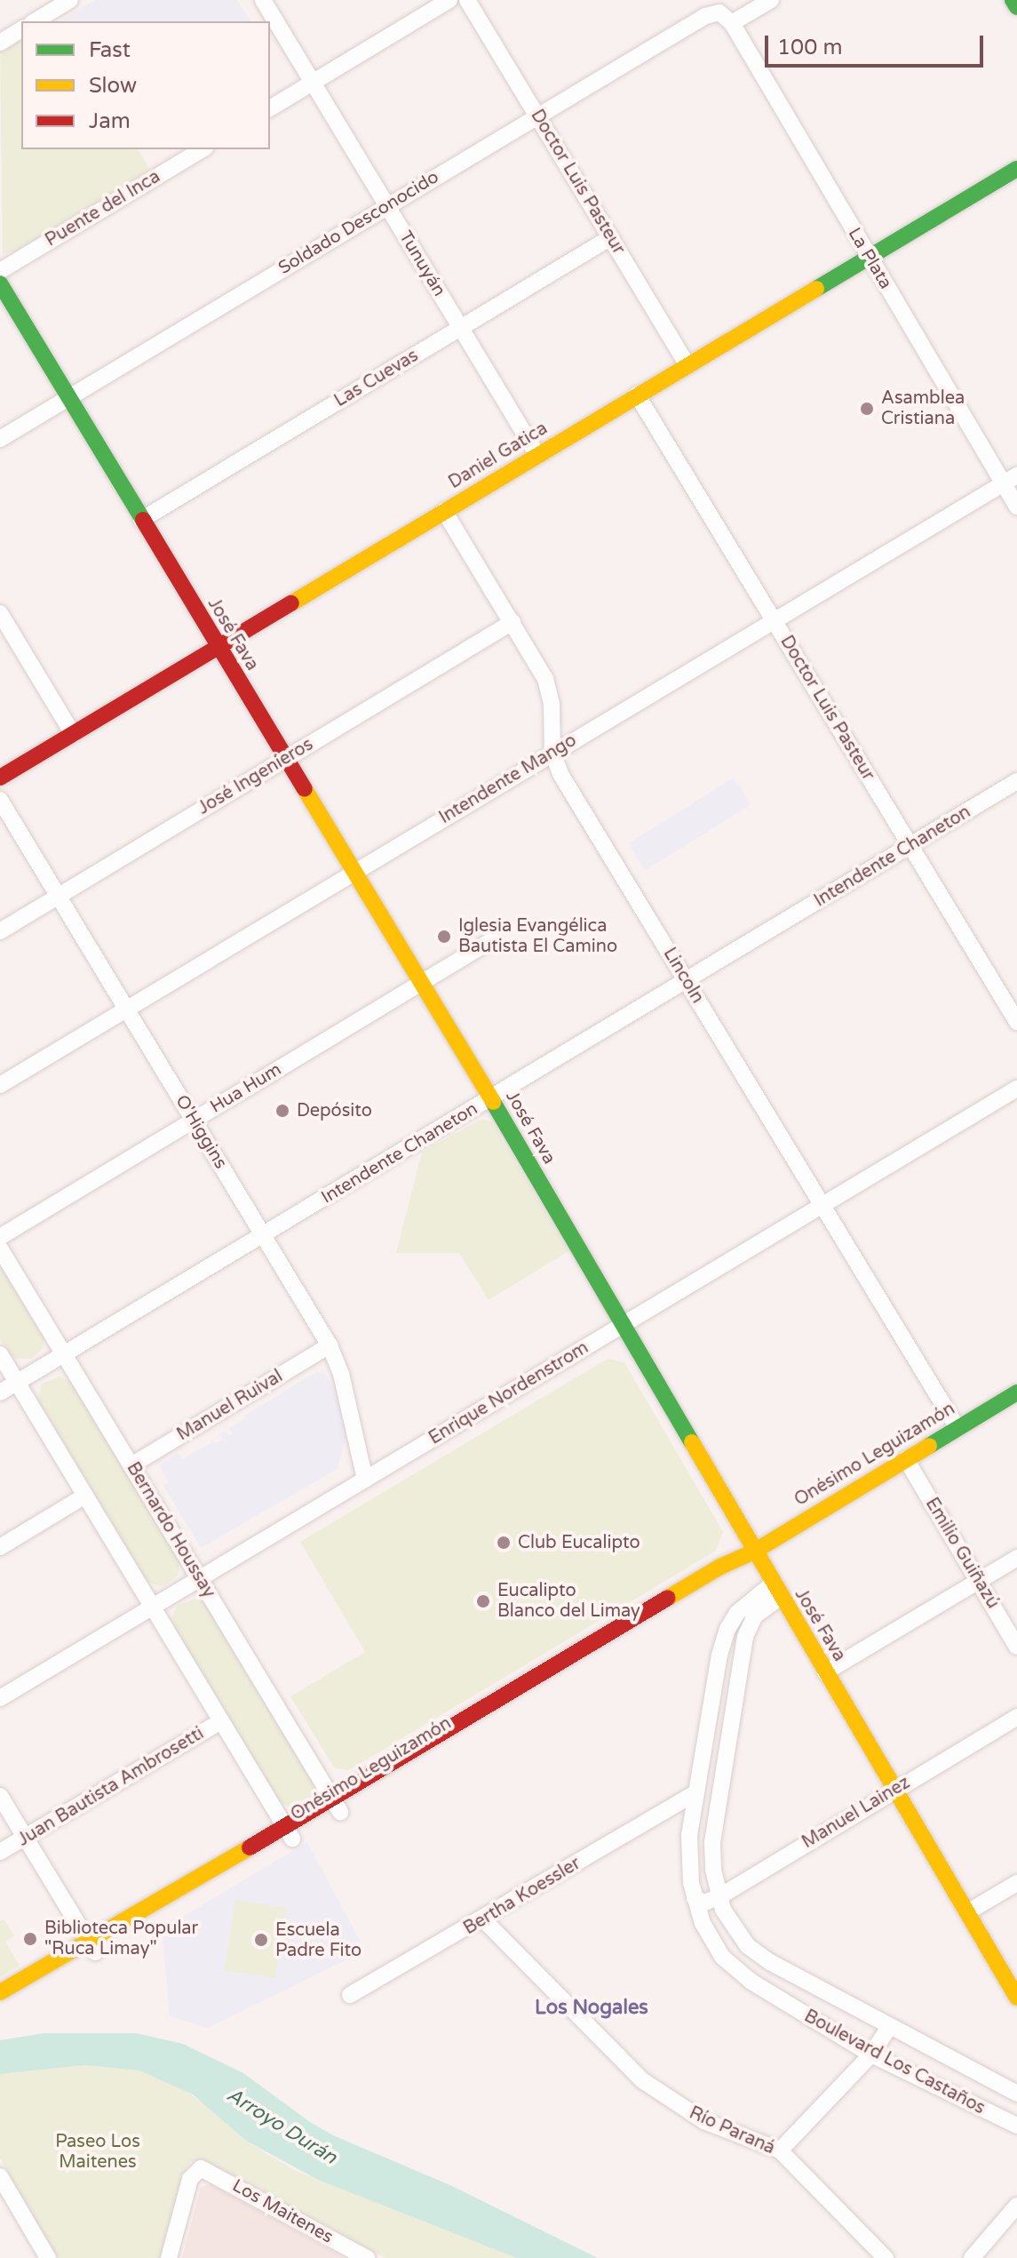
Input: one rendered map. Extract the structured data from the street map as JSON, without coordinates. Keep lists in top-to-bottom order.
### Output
{
  "streets": {
    "main road": ["Daniel Gatica", "José Fava", "Onésimo Leguizamón"],
    "street": [
      "Doctor Luis Pasteur",
      "Puente del Inca",
      "Soldado Desconocido",
      "La Plata",
      "Tunuyán",
      "Las Cuevas",
      "José Ingenieros",
      "Intendente Mango",
      "Intendente Chaneton",
      "Lincoln",
      "Hua Hum",
      "O'Higgins",
      "Enrique Nordenstrom",
      "Manuel Ruival",
      "Bernardo Houssay",
      "Emilio Guiñazú",
      "Juan Bautista Ambrosetti",
      "Manuel Lainez",
      "Bertha Koessler",
      "Boulevard Los Castaños",
      "Río Paraná",
      "Los Maitenes"
    ]
  },
  "crossings": [
    ["Doctor Luis Pasteur", "Soldado Desconocido"],
    ["Doctor Luis Pasteur", "Las Cuevas"],
    ["Doctor Luis Pasteur", "Daniel Gatica"],
    ["Doctor Luis Pasteur", "Intendente Mango"],
    ["Doctor Luis Pasteur", "Intendente Chaneton"],
    ["Soldado Desconocido", "La Plata"],
    ["Soldado Desconocido", "Tunuyán"],
    ["Soldado Desconocido", "José Fava"],
    ["La Plata", "Daniel Gatica"],
    ["La Plata", "Intendente Mango"],
    ["Tunuyán", "Las Cuevas"],
    ["Tunuyán", "Daniel Gatica"],
    ["Las Cuevas", "José Fava"],
    ["Daniel Gatica", "José Fava"],
    ["Daniel Gatica", "Lincoln"],
    ["José Fava", "José Ingenieros"],
    ["José Fava", "Intendente Mango"],
    ["José Fava", "Intendente Chaneton"],
    ["José Fava", "Hua Hum"],
    ["José Fava", "Enrique Nordenstrom"],
    ["José Fava", "Onésimo Leguizamón"],
    ["José Fava", "Manuel Lainez"],
    ["José Fava", "Boulevard Los Castaños"],
    ["José Ingenieros", "Lincoln"],
    ["José Ingenieros", "O'Higgins"],
    ["Intendente Mango", "Lincoln"],
    ["Intendente Mango", "O'Higgins"],
    ["Intendente Chaneton", "Lincoln"],
    ["Intendente Chaneton", "O'Higgins"],
    ["Intendente Chaneton", "Bernardo Houssay"],
    ["Lincoln", "Enrique Nordenstrom"],
    ["Lincoln", "Onésimo Leguizamón"],
    ["Hua Hum", "O'Higgins"],
    ["O'Higgins", "Enrique Nordenstrom"],
    ["O'Higgins", "Manuel Ruival"],
    ["Enrique Nordenstrom", "Bernardo Houssay"],
    ["Manuel Ruival", "Bernardo Houssay"],
    ["Onésimo Leguizamón", "Bernardo Houssay"],
    ["Onésimo Leguizamón", "Emilio Guiñazú"],
    ["Manuel Lainez", "Boulevard Los Castaños"],
    ["Bertha Koessler", "Boulevard Los Castaños"],
    ["Bertha Koessler", "Río Paraná"]
  ],
  "districts": ["Los Nogales"],
  "water": ["Arroyo Durán"],
  "parks": ["Paseo Los Maitenes"],
  "places": [
    "Asamblea Cristiana",
    "Iglesia Evangélica Bautista El Camino",
    "Depósito",
    "Club Eucalipto",
    "Eucalipto Blanco del Limay",
    "Biblioteca Popular \"Ruca Limay\"",
    "Escuela Padre Fito"
  ],
  "legend": ["Fast", "Slow", "Jam"],
  "scale_bar": "100 m"
}
